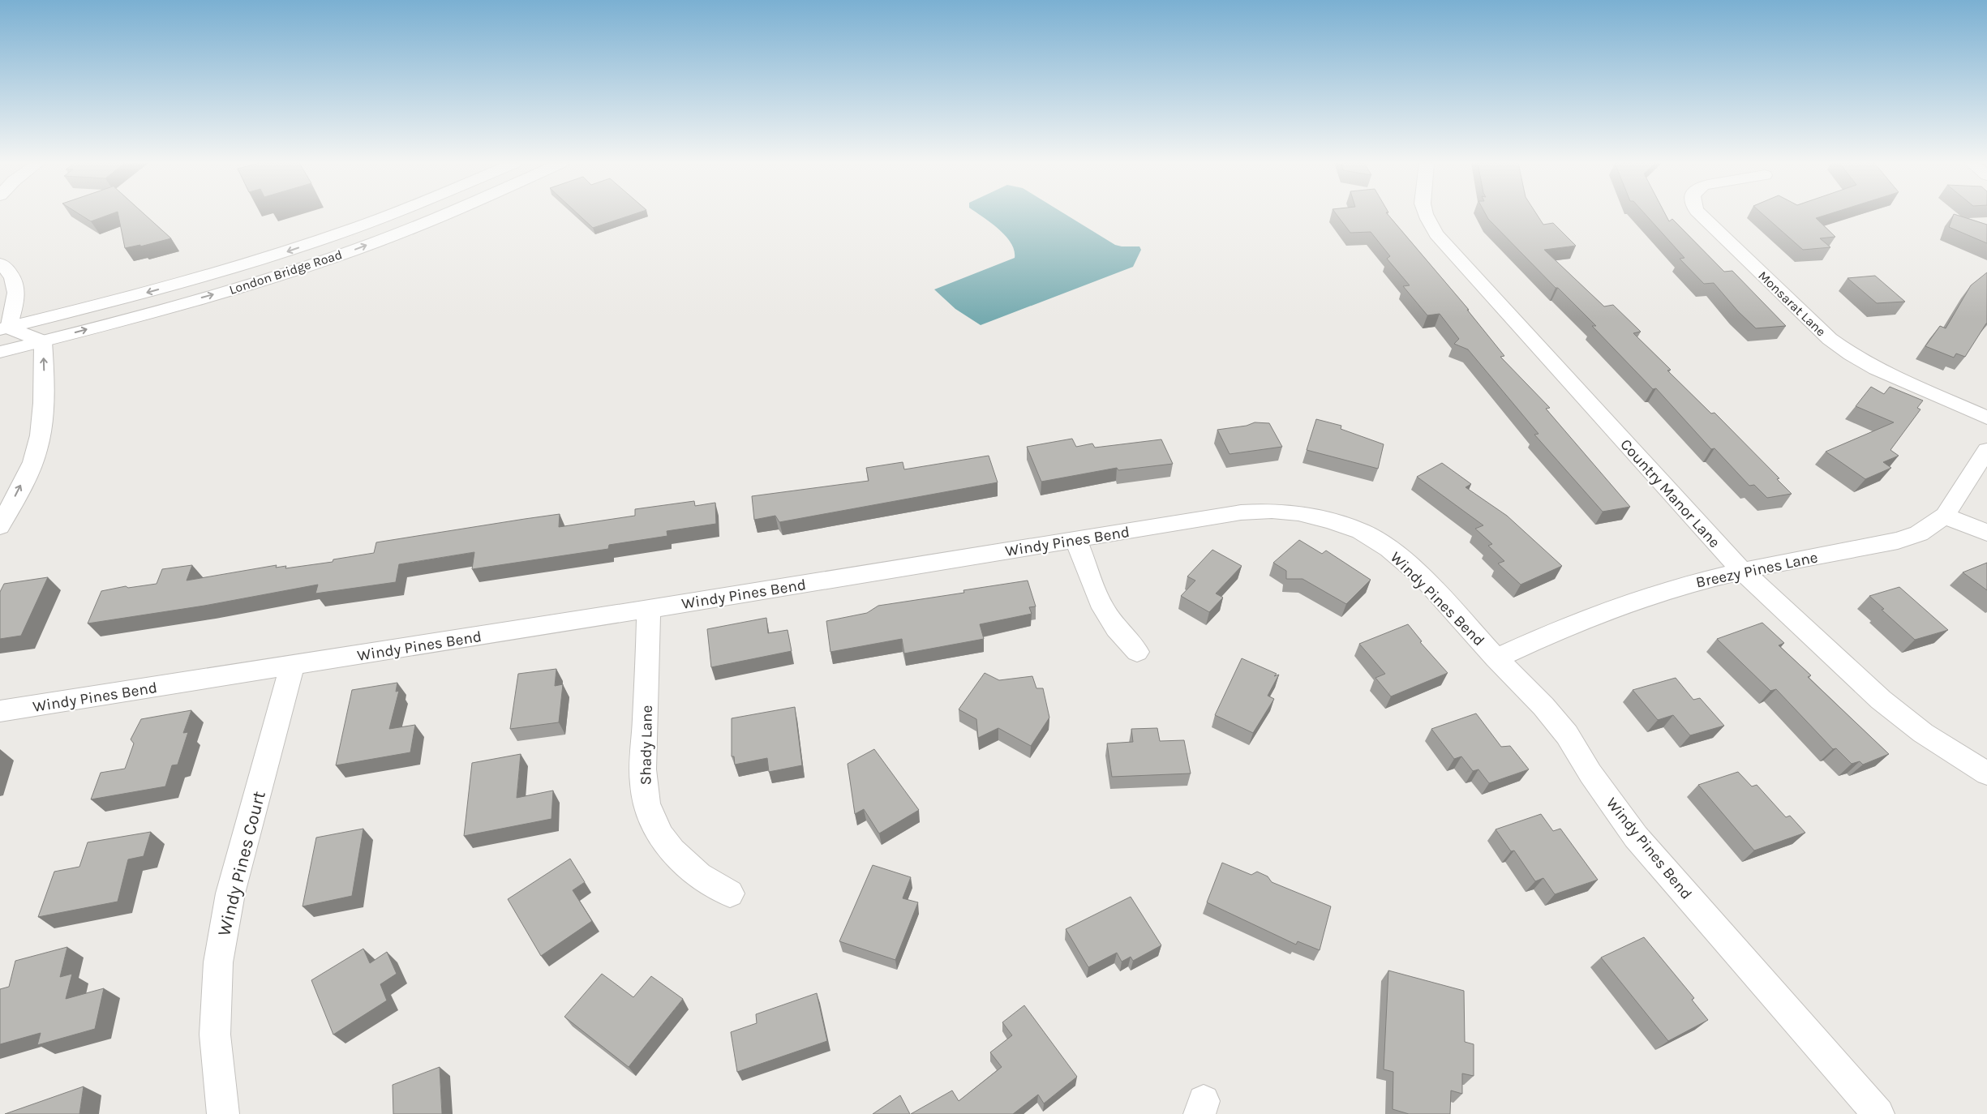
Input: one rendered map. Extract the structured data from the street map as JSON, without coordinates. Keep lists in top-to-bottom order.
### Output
{
  "streets": {
    "street": [
      "London Bridge Road",
      "Monsarat Lane",
      "Country Manor Lane",
      "Windy Pines Bend",
      "Breezy Pines Lane",
      "Shady Lane",
      "Windy Pines Court"
    ]
  },
  "crossings": [
    ["Country Manor Lane", "Breezy Pines Lane"],
    ["Windy Pines Bend", "Breezy Pines Lane"],
    ["Windy Pines Bend", "Shady Lane"],
    ["Windy Pines Bend", "Windy Pines Court"]
  ]
}
